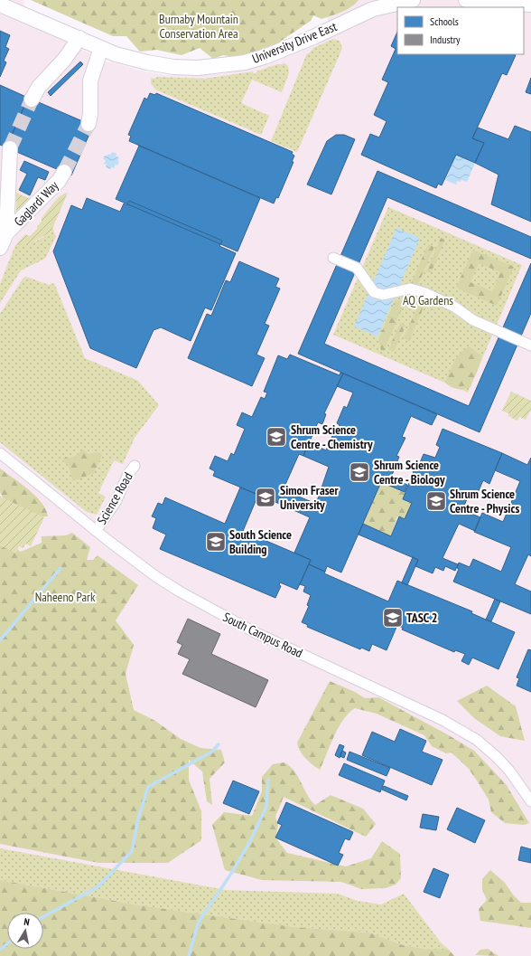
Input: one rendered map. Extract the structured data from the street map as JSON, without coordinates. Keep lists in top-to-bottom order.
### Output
{
  "streets": {
    "street": [
      "University Drive East",
      "Gaglardi Way",
      "Science Road",
      "South Campus Road"
    ]
  },
  "crossings": [
    ["Science Road", "South Campus Road"]
  ],
  "parks": ["Burnaby Mountain Conservation Area", "AQ Gardens", "Naheeno Park"],
  "places": {
    "school or university": [
      "Shrum Science Centre - Chemistry",
      "Shrum Science Centre - Biology",
      "Simon Fraser University",
      "Shrum Science Centre - Physics",
      "South Science Building",
      "TASC 2"
    ]
  },
  "legend": ["Schools", "Industry"],
  "north": "top"
}
